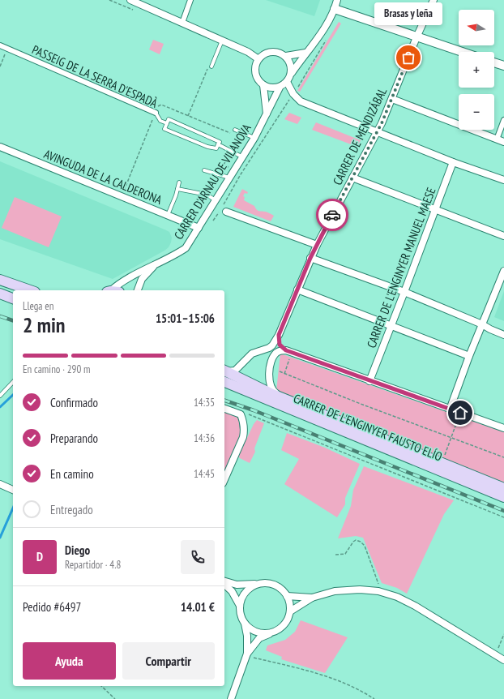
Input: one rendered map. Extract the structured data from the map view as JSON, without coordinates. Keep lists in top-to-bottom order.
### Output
{
  "streets": {
    "main road": ["CARRER DE L'ENGINYER FAUSTO ELÍO"],
    "street": [
      "PASSEIG DE LA SERRA D'ESPADÀ",
      "CARRER DE MENDIZÁBAL",
      "AVINGUDA DE LA CALDERONA",
      "CARRER D'ARNAU DE VILANOVA",
      "CARRER DE L'ENGINYER MANUEL MAESE"
    ]
  },
  "crossings": [
    ["PASSEIG DE LA SERRA D'ESPADÀ", "CARRER D'ARNAU DE VILANOVA"],
    ["AVINGUDA DE LA CALDERONA", "CARRER D'ARNAU DE VILANOVA"]
  ],
  "places": ["Brasas y leña"],
  "north": "left",
  "page": {
    "bubble": "Brasas y leña",
    "map_buttons": ["+", "−"],
    "heading": ["2 min", "Llega en", "15:01–15:06"],
    "panel": [
      "Diego",
      "Repartidor · 4.8",
      "Pedido #6497",
      "14.01 €"
    ],
    "bar": "En camino · 290 m",
    "list": [
      ["Confirmado", "14:35"],
      ["Preparando", "14:36"],
      ["En camino", "14:45"],
      "Entregado"
    ],
    "round": "D",
    "buttons": ["Ayuda", "Compartir"]
  }
}
